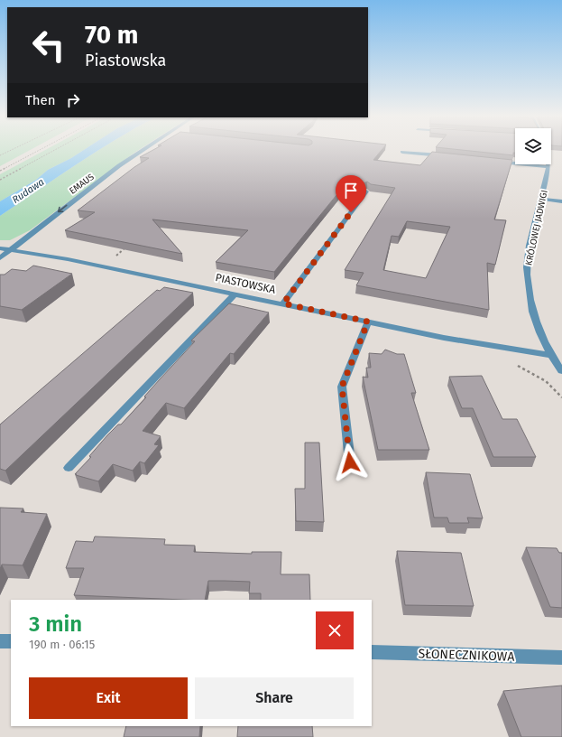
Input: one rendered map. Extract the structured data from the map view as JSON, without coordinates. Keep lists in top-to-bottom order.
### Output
{
  "streets": {
    "street": [
      "EMAUS",
      "KRÓLOWEJ JADWIGI",
      "PIASTOWSKA",
      "SŁONECZNIKOWA"
    ]
  },
  "crossings": [
    ["EMAUS", "PIASTOWSKA"],
    ["KRÓLOWEJ JADWIGI", "PIASTOWSKA"]
  ],
  "one_way": ["EMAUS"],
  "water": ["Rudawa"],
  "page": {
    "turn": ["70 m", "Piastowska"],
    "then": "Then",
    "heading": ["3 min", "190 m · 06:15"],
    "buttons": ["Exit", "Share"]
  }
}
